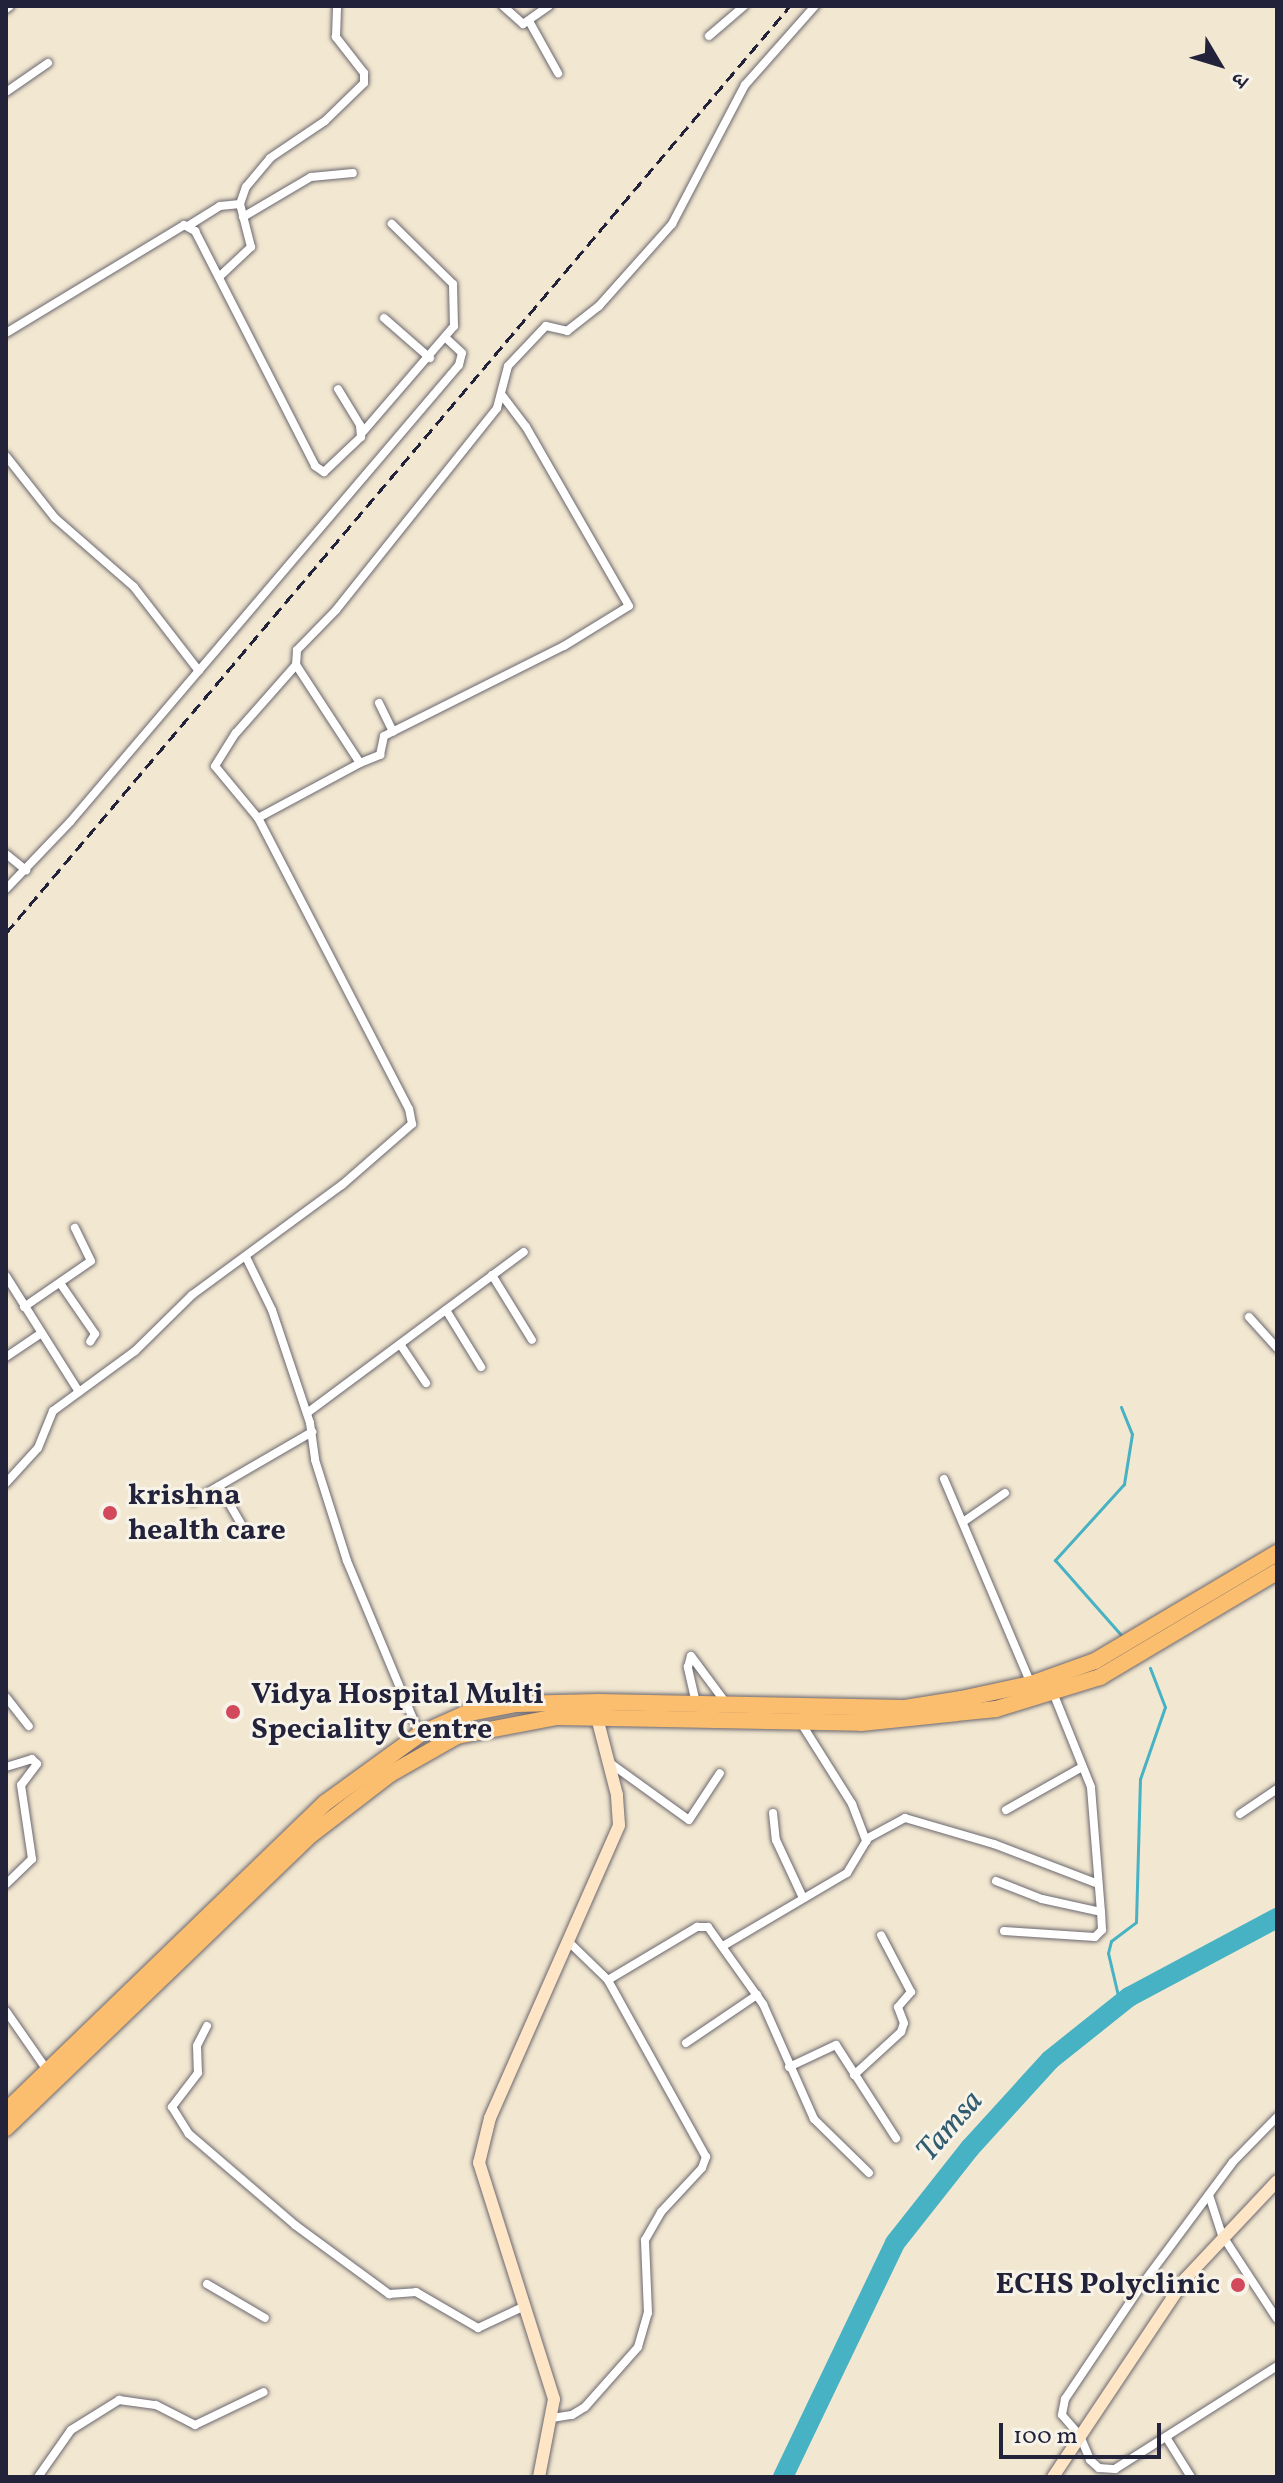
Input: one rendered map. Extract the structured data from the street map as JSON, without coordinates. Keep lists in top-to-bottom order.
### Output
{
  "water": ["Tamsa"],
  "places": ["krishna health care", "Vidya Hospital Multi Speciality Centre", "ECHS Polyclinic"],
  "scale_bar": "100 m",
  "north": "bottom right"
}
